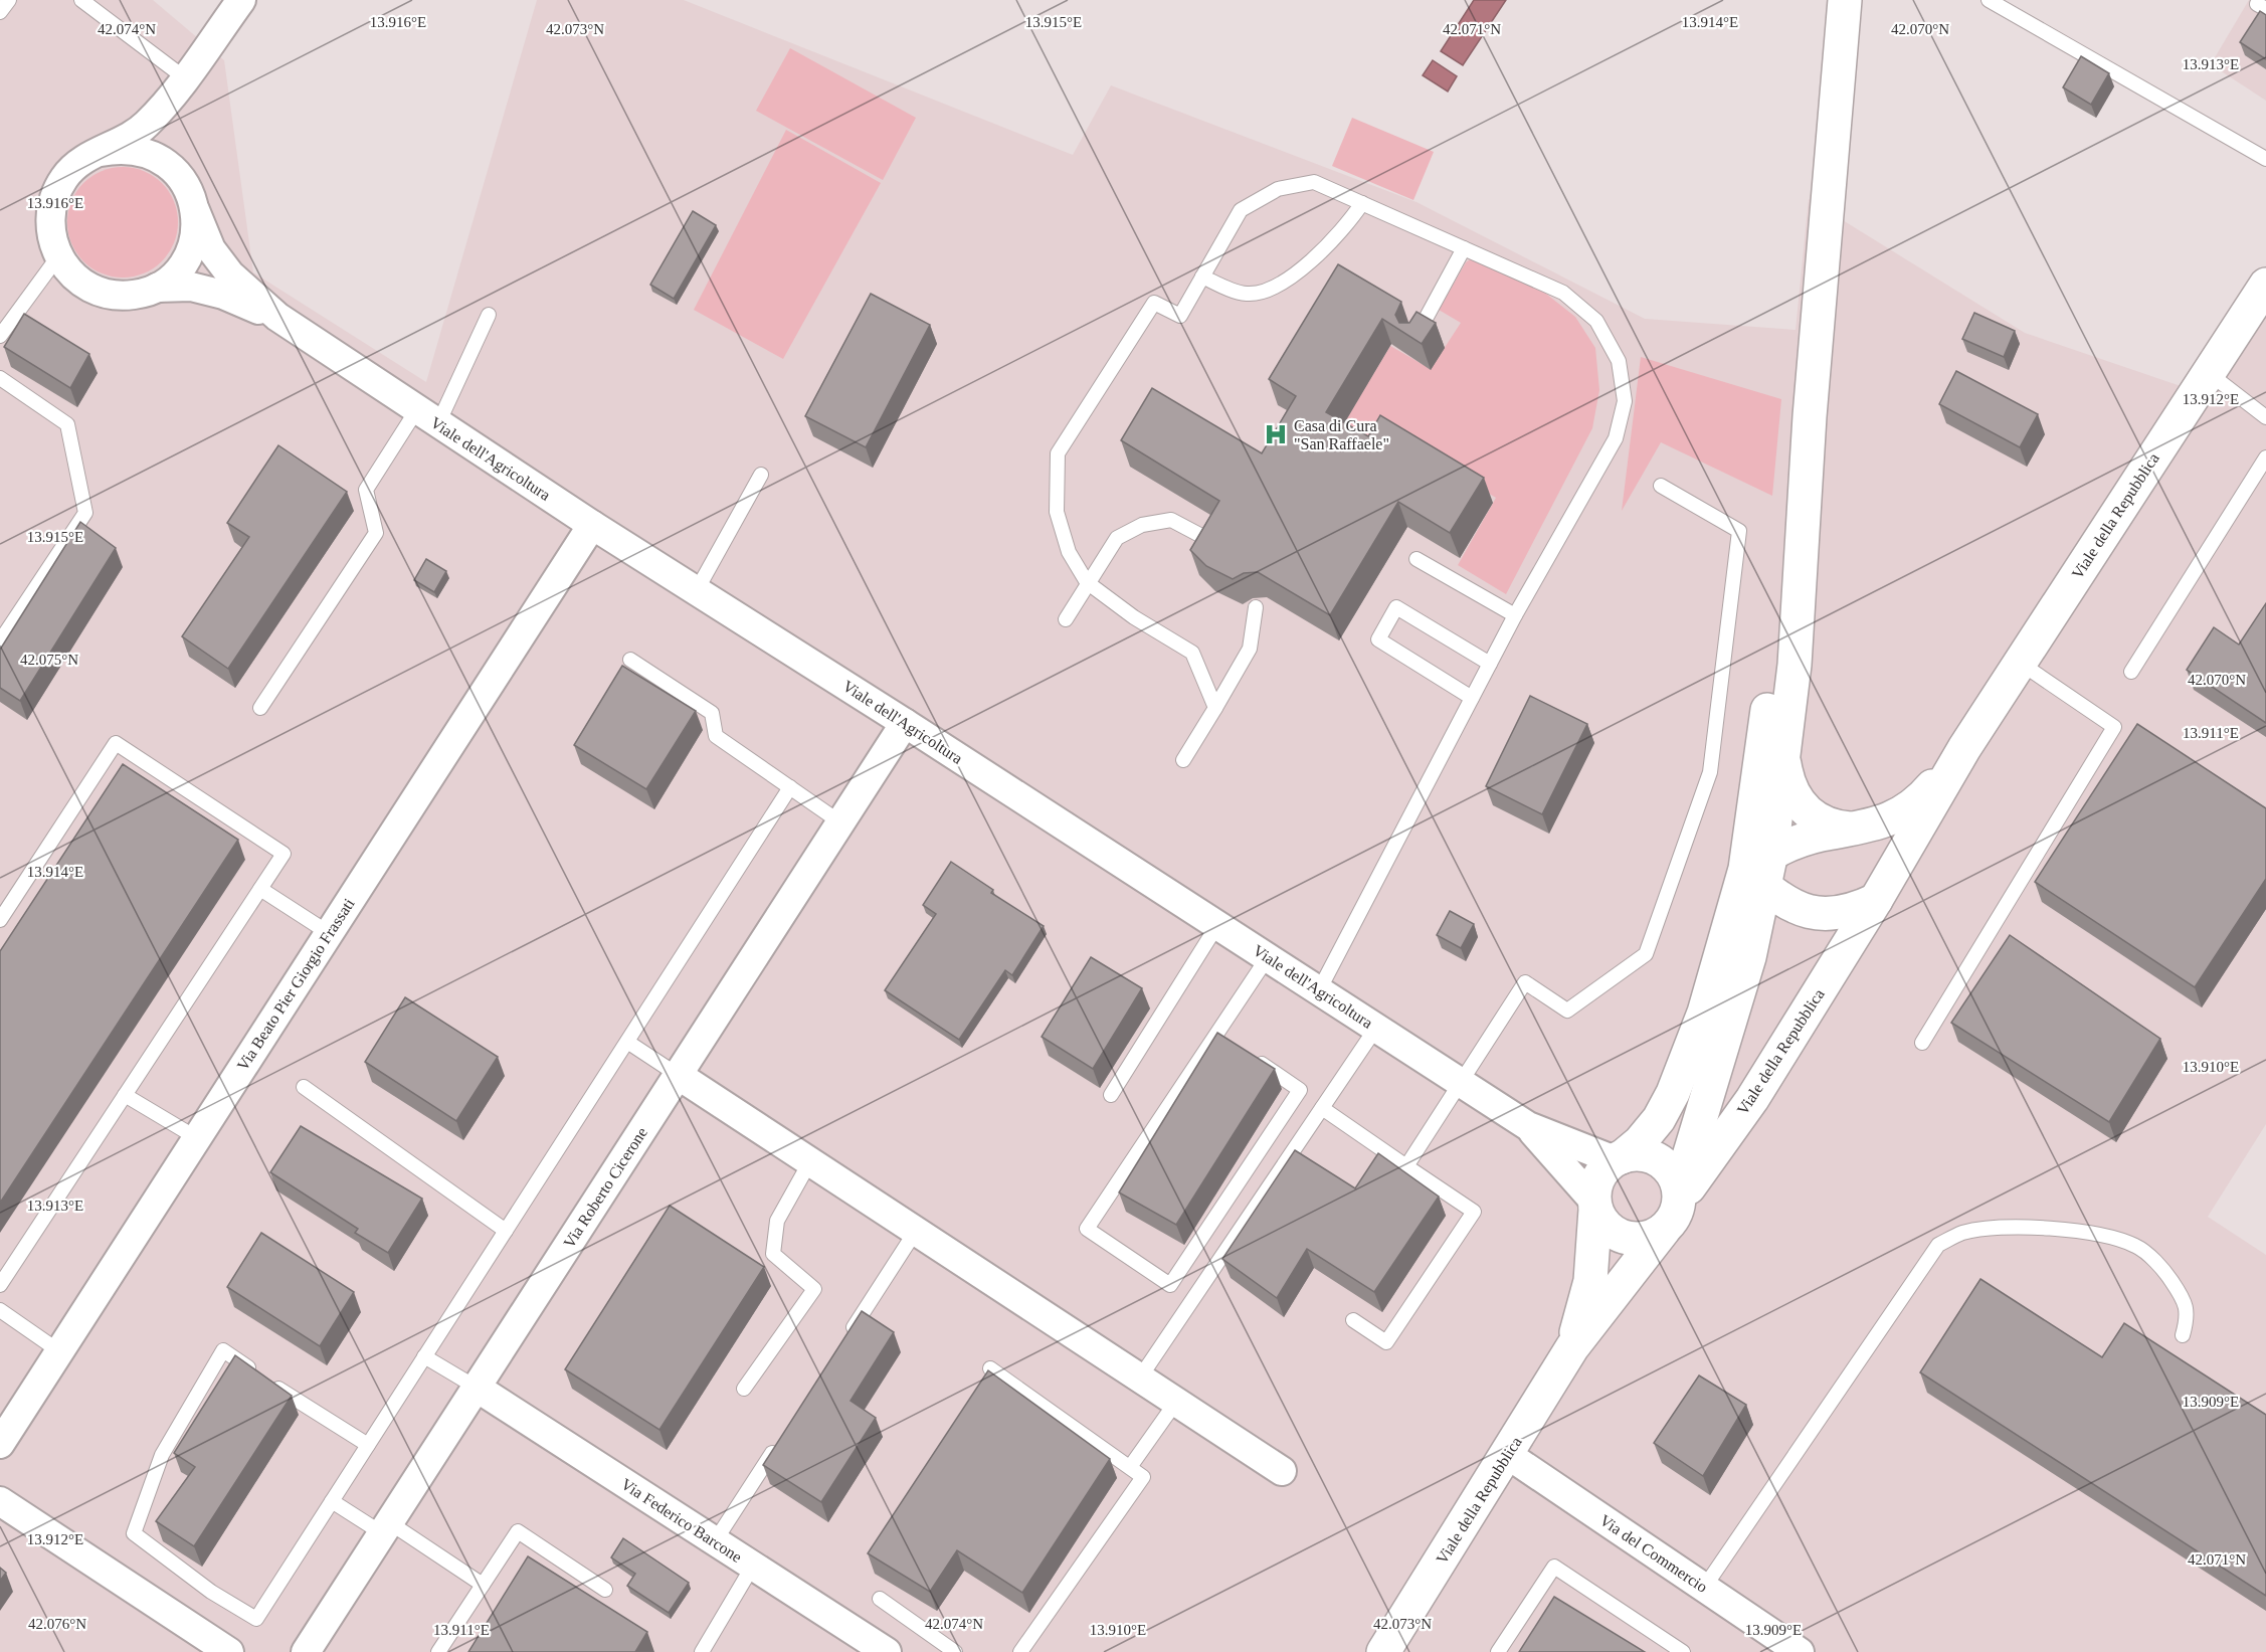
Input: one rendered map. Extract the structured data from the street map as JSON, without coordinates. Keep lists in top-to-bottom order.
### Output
{
  "streets": {
    "main road": ["Viale della Repubblica"],
    "street": [
      "Viale dell'Agricoltura",
      "Via Beato Pier Giorgio Frassati",
      "Via Roberto Cicerone",
      "Via Federico Barcone",
      "Via del Commercio"
    ]
  },
  "crossings": [
    ["Viale dell'Agricoltura", "Viale della Repubblica"],
    ["Viale dell'Agricoltura", "Via Beato Pier Giorgio Frassati"],
    ["Viale dell'Agricoltura", "Via Roberto Cicerone"],
    ["Viale della Repubblica", "Via del Commercio"],
    ["Via Roberto Cicerone", "Via Federico Barcone"]
  ],
  "places": {
    "hospital": ["Casa di Cura \"San Raffaele\""]
  },
  "coordinates": [
    "13.914°E",
    "13.916°E",
    "13.915°E",
    "42.074°N",
    "42.073°N",
    "42.071°N",
    "42.070°N",
    "13.913°E",
    "13.912°E",
    "42.075°N",
    "13.911°E",
    "13.910°E",
    "13.909°E",
    "42.076°N"
  ]
}
